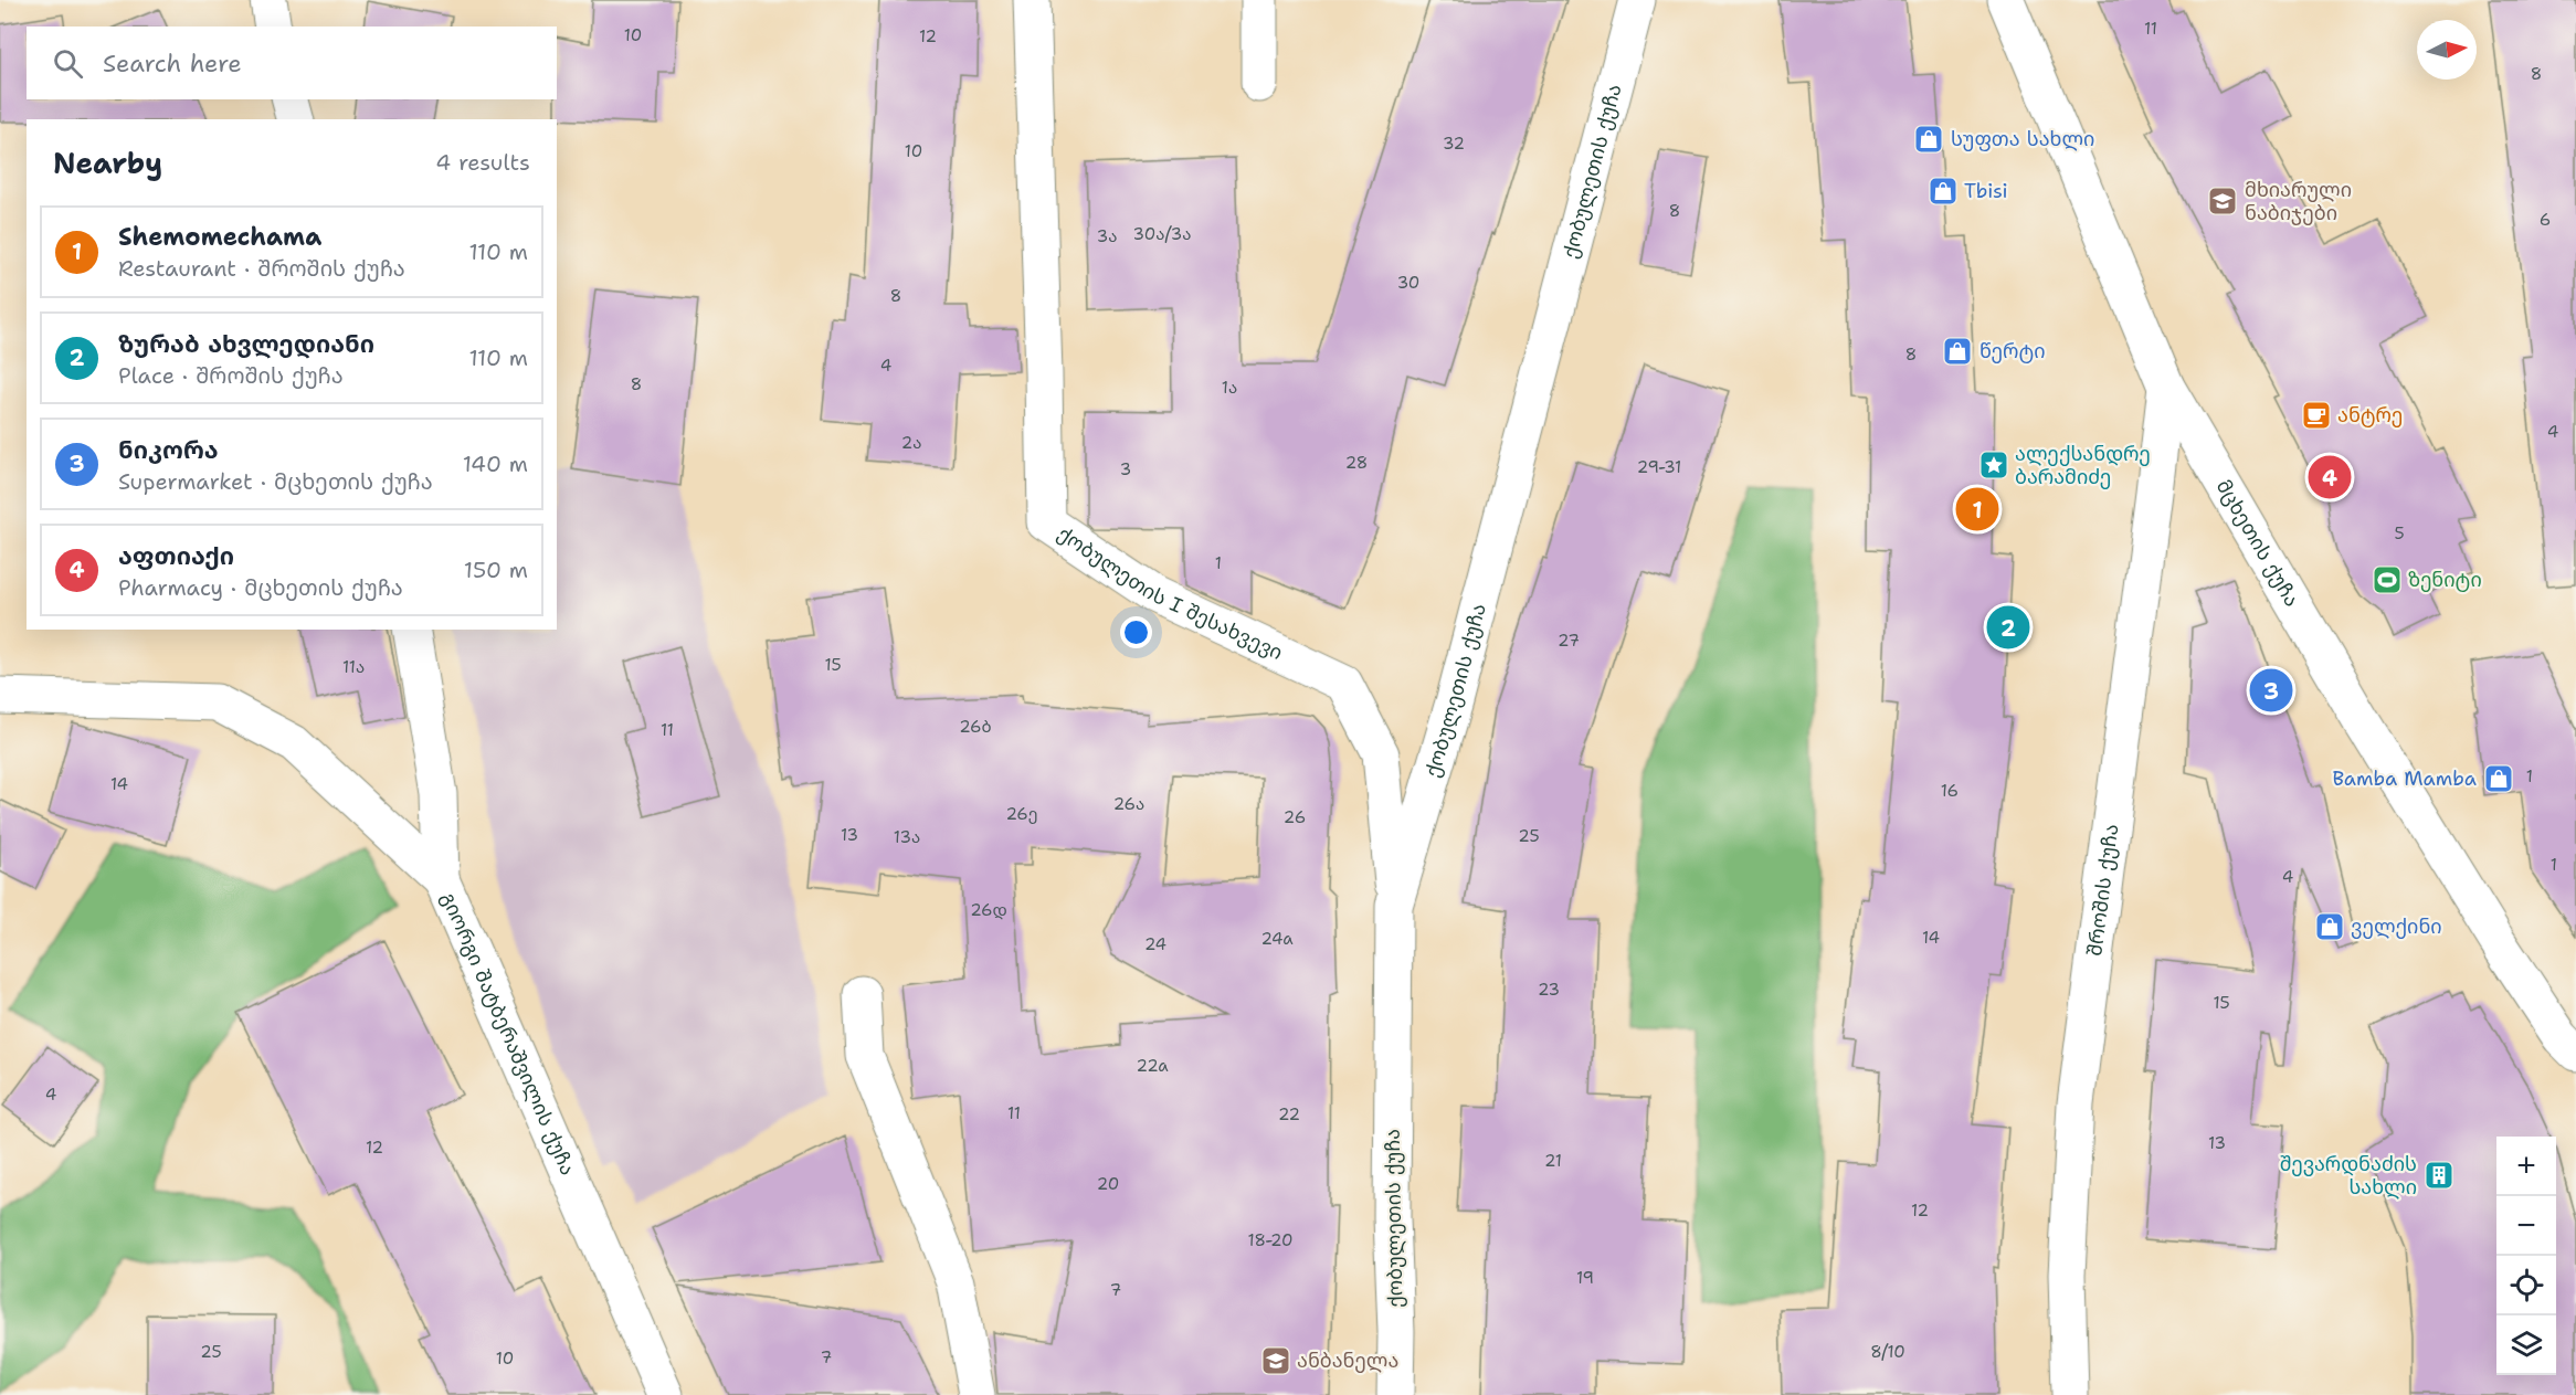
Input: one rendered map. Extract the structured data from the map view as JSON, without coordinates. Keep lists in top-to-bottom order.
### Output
{
  "streets": {
    "street": [
      "ქობულეთის ქუჩა",
      "მცხეთის ქუჩა",
      "ქობულეთის I შესახვევი",
      "შროშის ქუჩა",
      "გიორგი შატბერაშვილის ქუჩა"
    ]
  },
  "crossings": [
    ["ქობულეთის ქუჩა", "ქობულეთის I შესახვევი"],
    ["მცხეთის ქუჩა", "შროშის ქუჩა"]
  ],
  "places": {
    "shop": [
      "სუფთა სახლი",
      "Tbisi",
      "წერტი",
      "Bamba Mamba",
      "ველქინი"
    ],
    "school or university": ["მხიარული ნაბიჯები", "ანბანელა"],
    "cafe": ["ანტრე"],
    "place": ["ალექსანდრე ბარამიძე"],
    "sports": ["ზენიტი"],
    "building": ["შევარდნაძის სახლი"]
  },
  "house_numbers": [
    "11",
    "10",
    "12",
    "8",
    "32",
    "10",
    "8",
    "6",
    "30ა/3ა",
    "3ა",
    "30",
    "8",
    "8",
    "4",
    "8",
    "1ა",
    "4",
    "2ა",
    "28",
    "29-31",
    "3",
    "5",
    "1",
    "27",
    "15",
    "11ა",
    "26ბ",
    "11",
    "1",
    "14",
    "16",
    "26ა",
    "26ე",
    "26",
    "13",
    "25",
    "13ა",
    "1",
    "4",
    "26დ",
    "14",
    "24a",
    "24",
    "23",
    "15",
    "22a",
    "4",
    "11",
    "22",
    "13",
    "12",
    "21",
    "20",
    "12",
    "18-20",
    "19",
    "7",
    "25",
    "8/10",
    "7",
    "10"
  ],
  "north": "right",
  "page": {
    "search": "Search here",
    "heading": ["Nearby", "4 results"],
    "list": [
      {
        "mark": "1",
        "name": "Shemomechama",
        "note": "Restaurant · შროშის ქუჩა",
        "value": "110 m"
      },
      {
        "mark": "2",
        "name": "ზურაბ ახვლედიანი",
        "note": "Place · შროშის ქუჩა",
        "value": "110 m"
      },
      {
        "mark": "3",
        "name": "ნიკორა",
        "note": "Supermarket · მცხეთის ქუჩა",
        "value": "140 m"
      },
      {
        "mark": "4",
        "name": "აფთიაქი",
        "note": "Pharmacy · მცხეთის ქუჩა",
        "value": "150 m"
      }
    ],
    "pins": [
      "4",
      "1",
      "2",
      "3"
    ],
    "map_buttons": ["+", "−"]
  }
}
